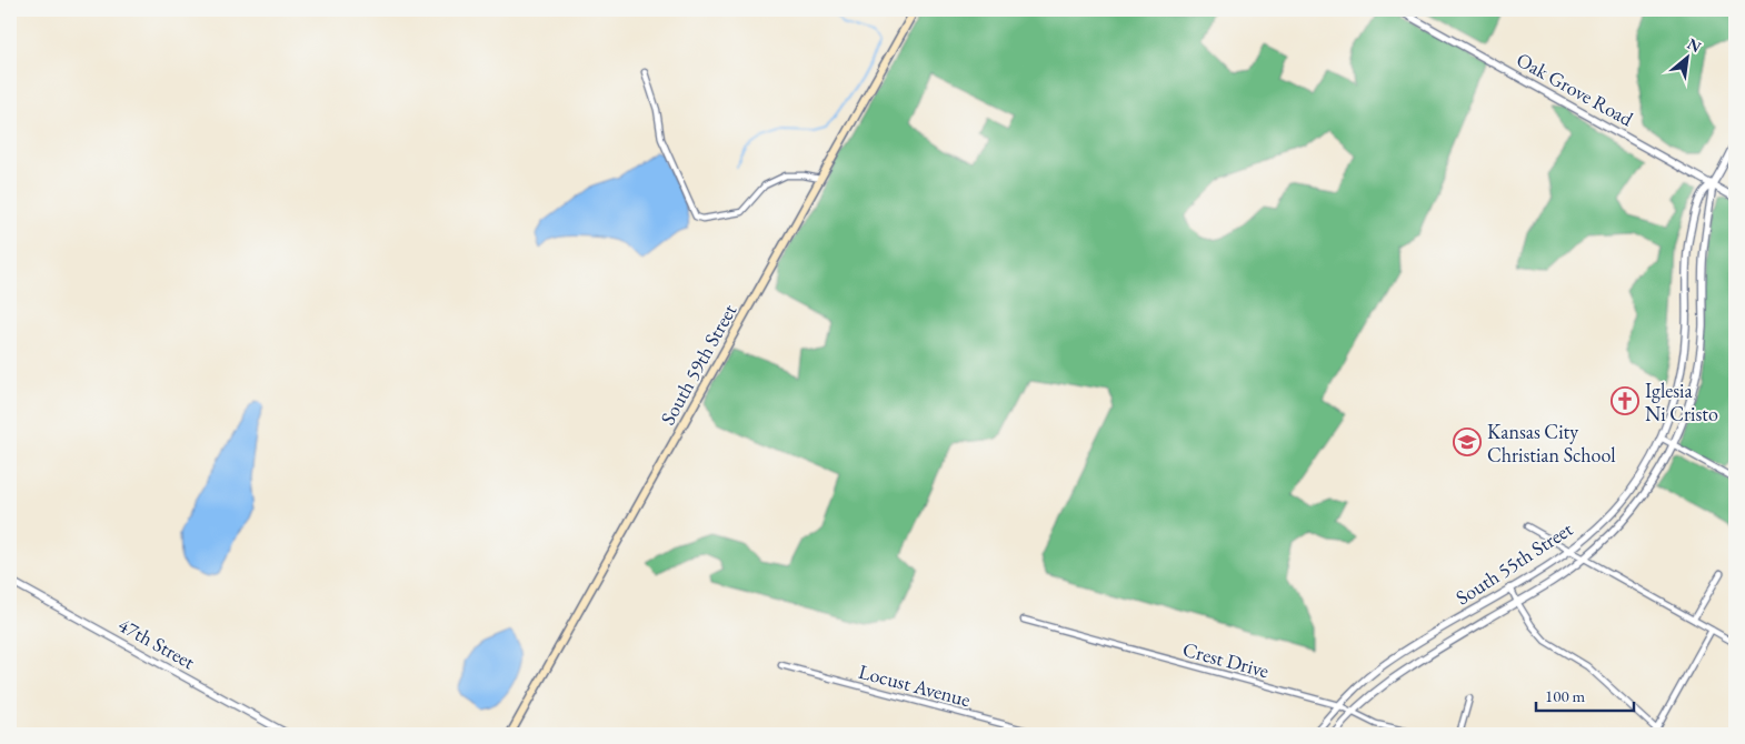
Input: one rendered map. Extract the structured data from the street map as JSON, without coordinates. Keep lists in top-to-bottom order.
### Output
{
  "streets": {
    "main road": ["South 59th Street"],
    "street": [
      "Oak Grove Road",
      "South 55th Street",
      "47th Street",
      "Crest Drive",
      "Locust Avenue"
    ]
  },
  "crossings": [
    ["Oak Grove Road", "South 55th Street"],
    ["South 55th Street", "Crest Drive"]
  ],
  "places": {
    "church": ["Iglesia Ni Cristo"],
    "school or university": ["Kansas City Christian School"]
  },
  "scale_bar": "100 m",
  "north": "top right"
}
